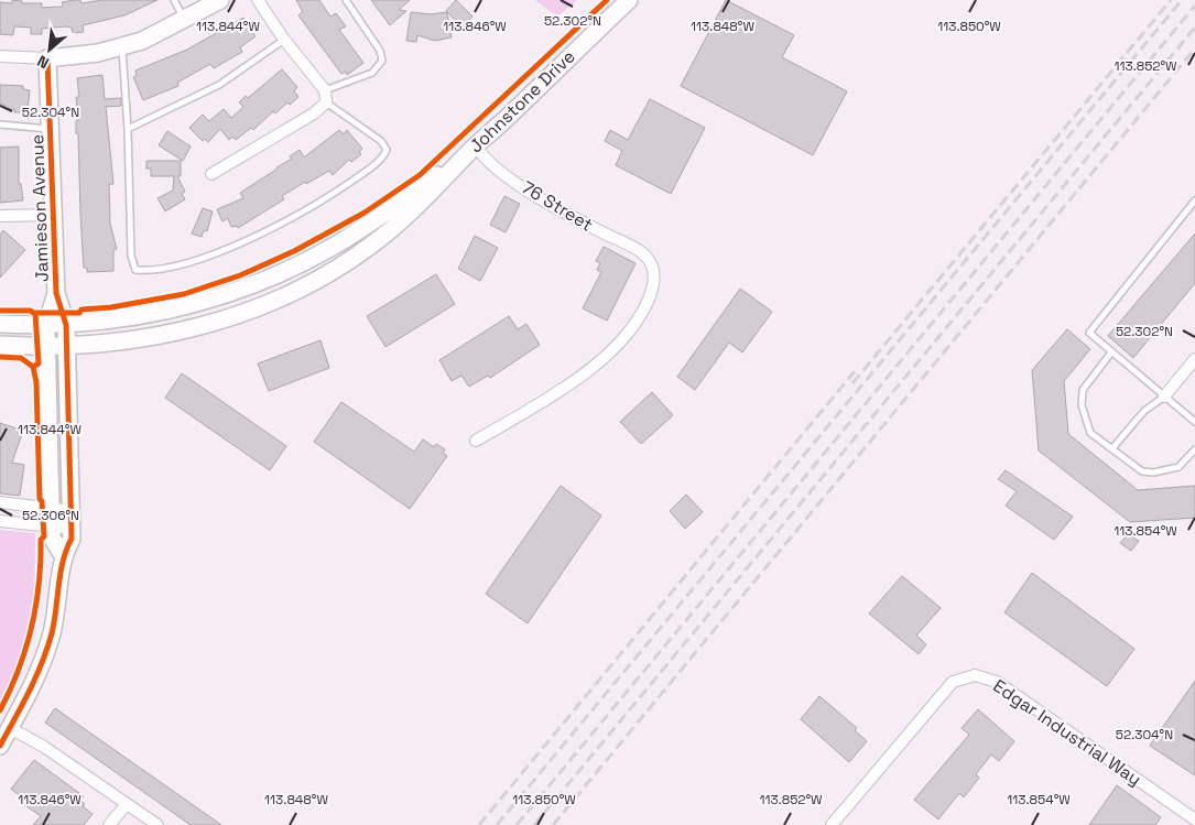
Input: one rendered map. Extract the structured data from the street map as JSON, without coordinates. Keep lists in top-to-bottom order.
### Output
{
  "streets": {
    "main road": ["Johnstone Drive", "Jamieson Avenue"],
    "street": ["76 Street", "Edgar Industrial Way"]
  },
  "crossings": [
    ["Johnstone Drive", "76 Street"],
    ["Johnstone Drive", "Jamieson Avenue"]
  ],
  "north": "bottom left",
  "coordinates": [
    "52.302°N",
    "113.844°W",
    "113.846°W",
    "113.848°W",
    "113.850°W",
    "113.852°W",
    "52.304°N",
    "52.306°N",
    "113.854°W"
  ]
}
